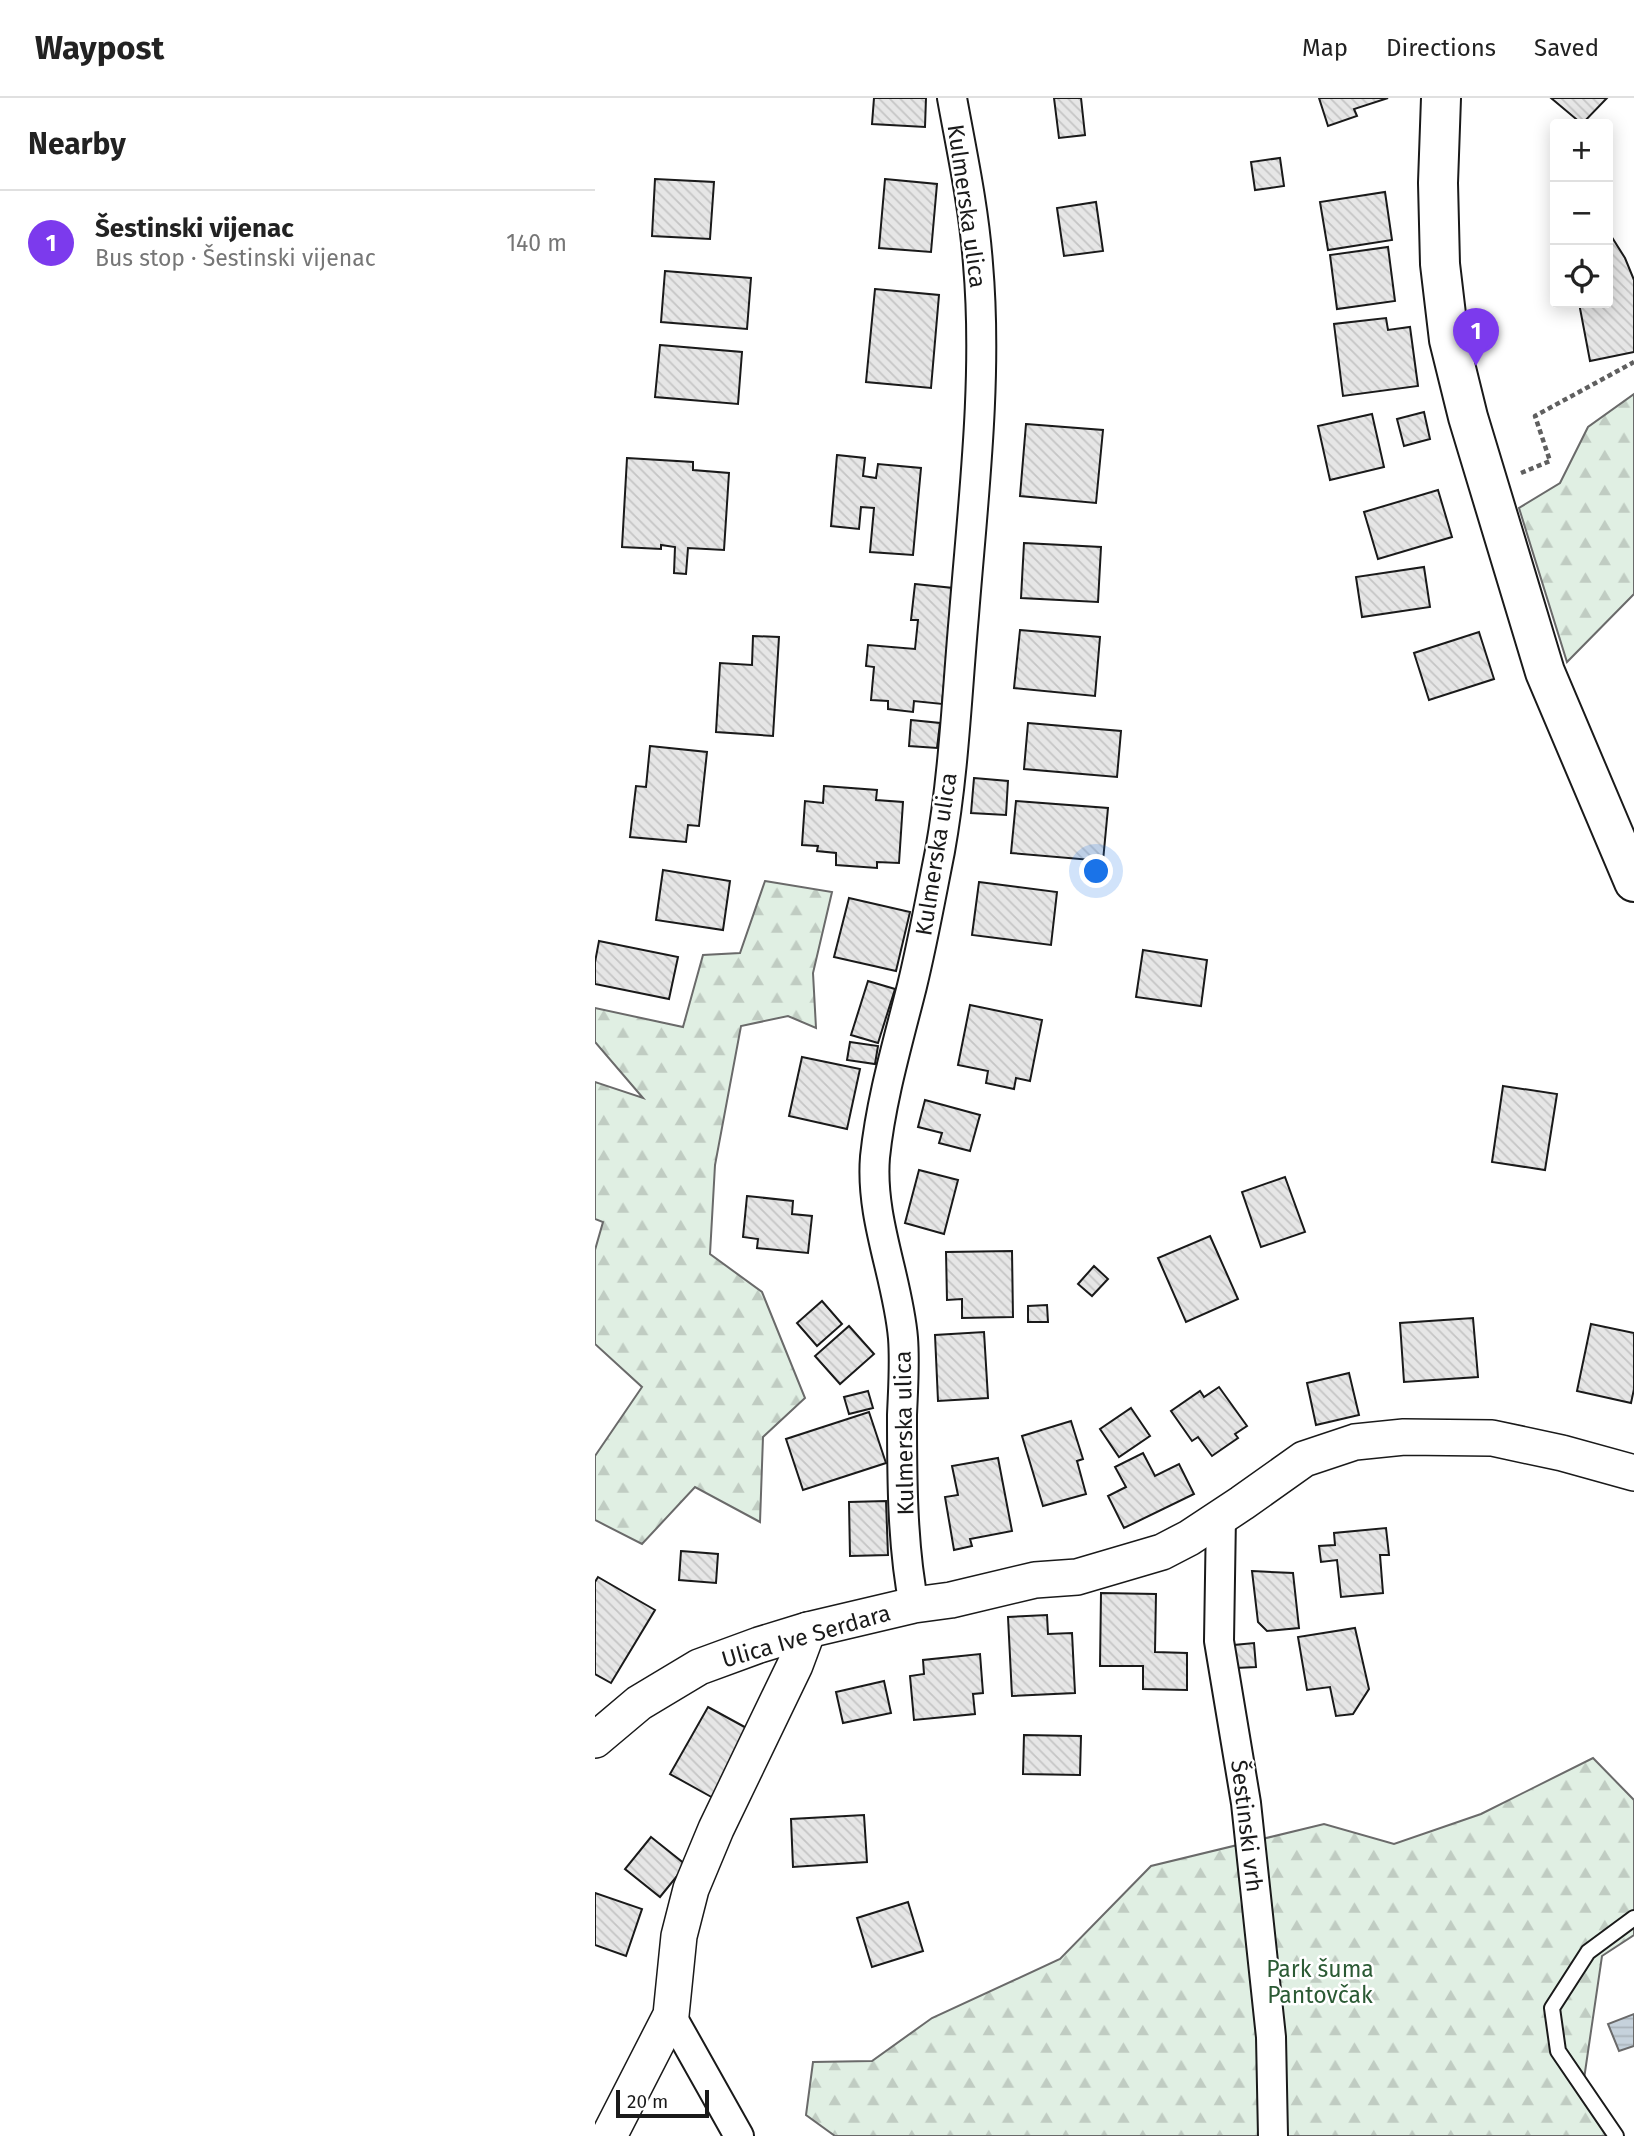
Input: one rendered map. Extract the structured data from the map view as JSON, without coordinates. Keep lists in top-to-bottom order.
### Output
{
  "streets": {
    "street": ["Kulmerska ulica", "Ulica Ive Serdara", "Šestinski vrh"]
  },
  "crossings": [
    ["Kulmerska ulica", "Ulica Ive Serdara"]
  ],
  "parks": ["Park šuma Pantovčak"],
  "scale_bar": "20 m",
  "page": {
    "header": "Waypost",
    "nav": ["Map", "Directions", "Saved"],
    "heading": "Nearby",
    "map_buttons": ["+", "−"],
    "list": [
      {
        "mark": "1",
        "name": "Šestinski vijenac",
        "note": "Bus stop · Šestinski vijenac",
        "value": "140 m"
      }
    ],
    "pins": "1",
    "scale": "20 m"
  }
}
